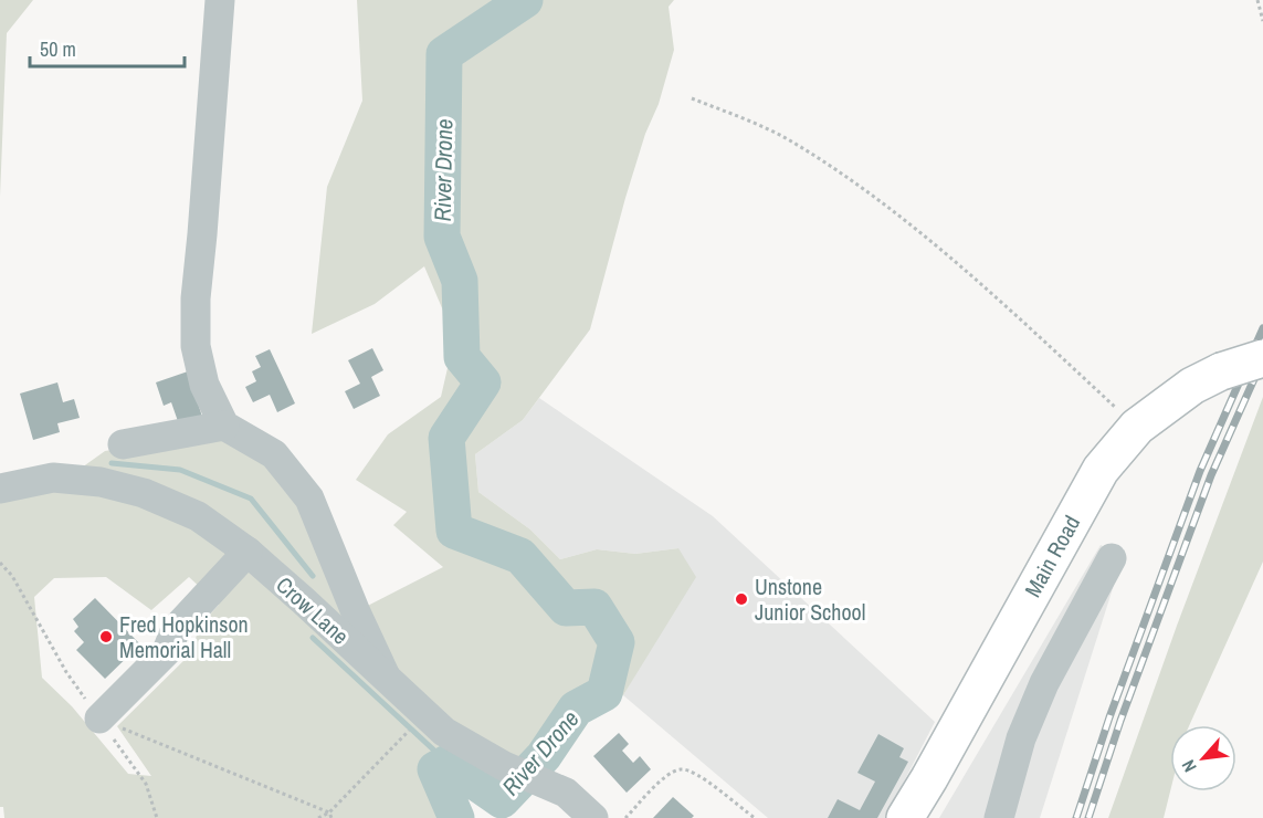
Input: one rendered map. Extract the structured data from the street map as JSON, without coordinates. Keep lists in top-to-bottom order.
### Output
{
  "streets": {
    "main road": ["Main Road"],
    "street": ["Crow Lane"]
  },
  "water": ["River Drone"],
  "places": ["Unstone Junior School", "Fred Hopkinson Memorial Hall"],
  "scale_bar": "50 m",
  "north": "bottom left"
}
